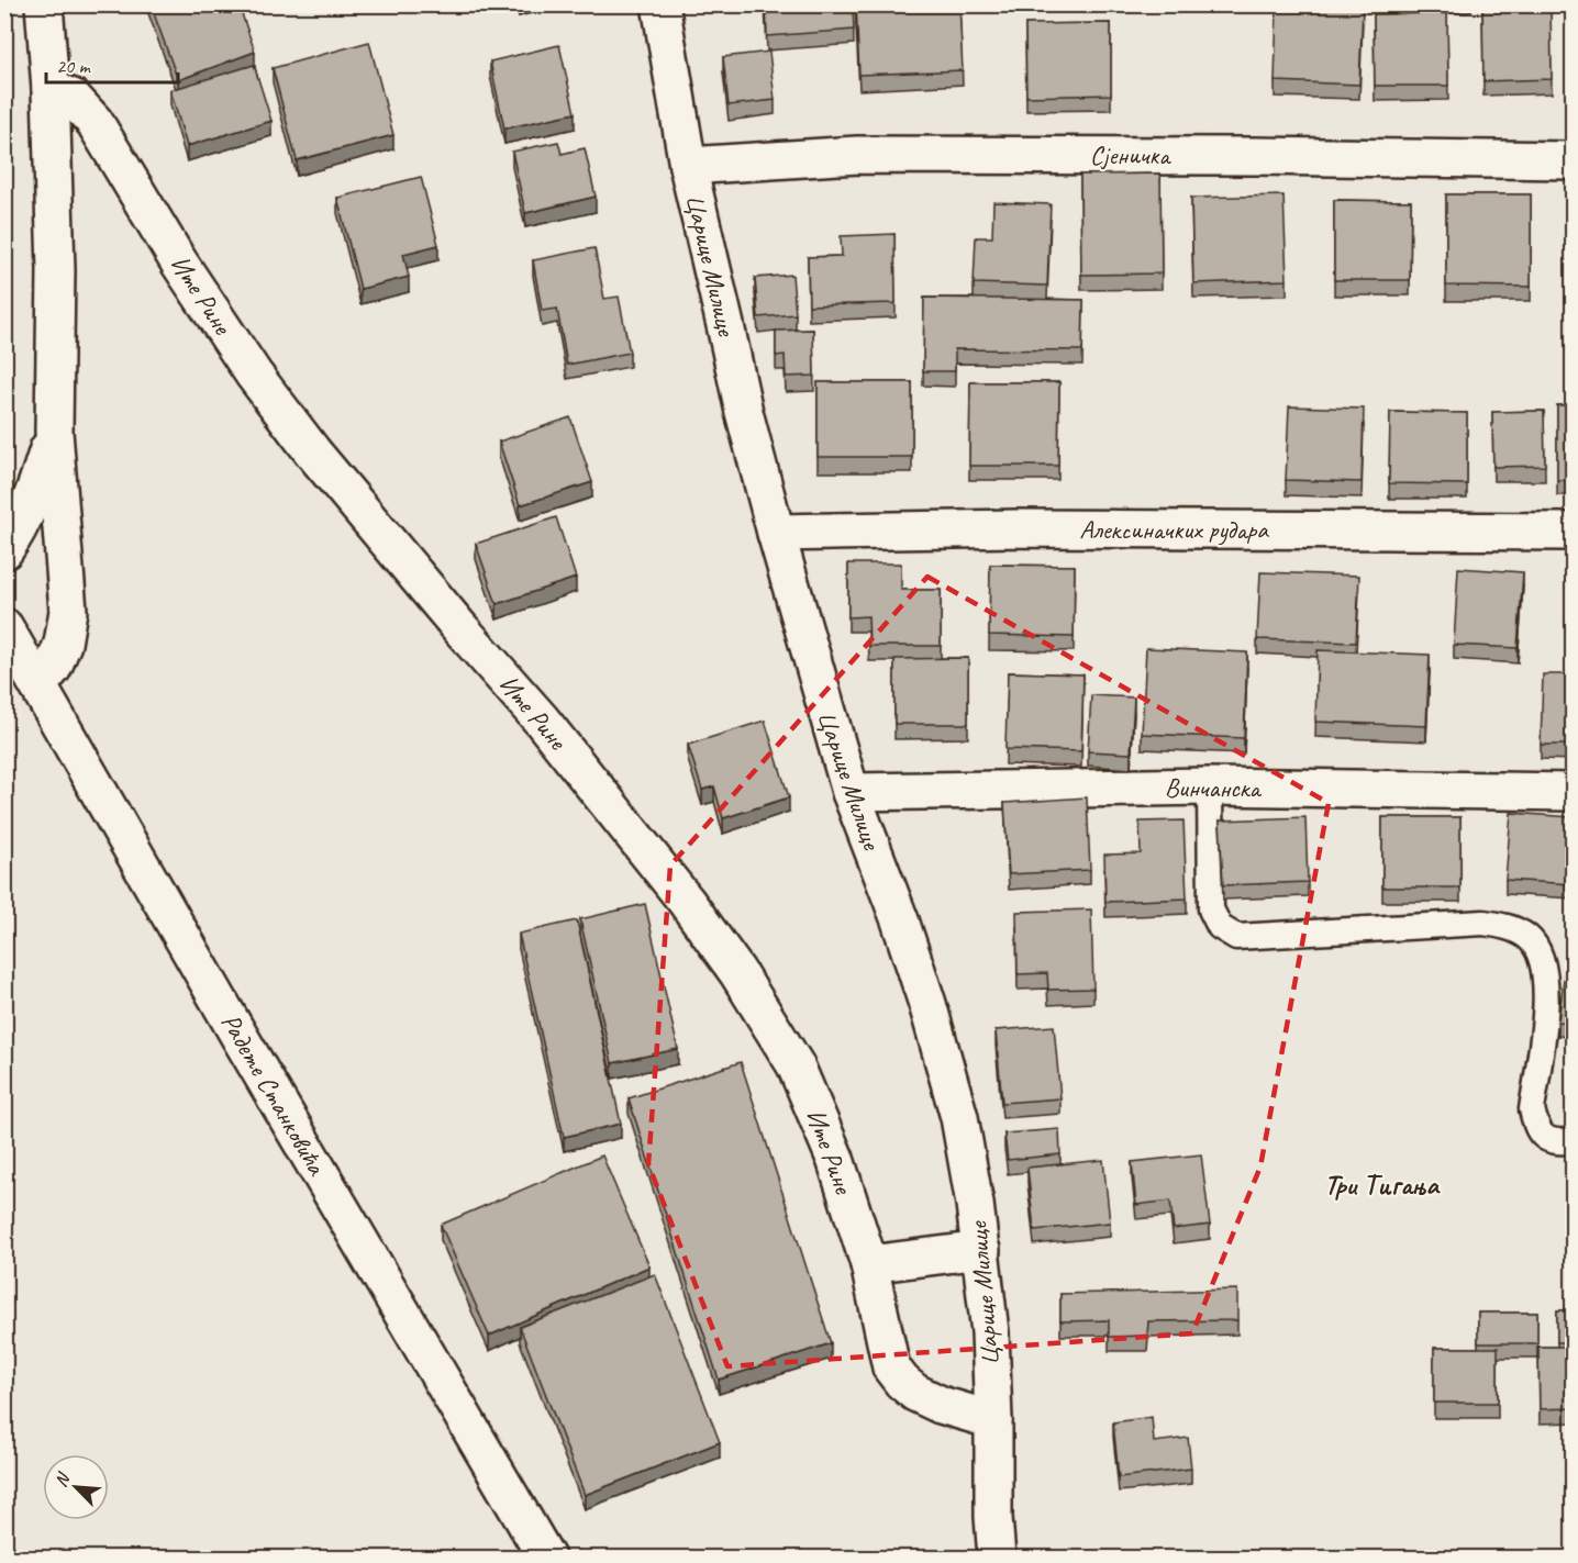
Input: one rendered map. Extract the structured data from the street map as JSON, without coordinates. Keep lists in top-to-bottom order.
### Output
{
  "streets": {
    "street": [
      "Сјеничка",
      "Царице Милице",
      "Ите Рине",
      "Алексиначких рудара",
      "Винчанска",
      "Радете Станковића"
    ]
  },
  "crossings": [
    ["Сјеничка", "Царице Милице"],
    ["Царице Милице", "Ите Рине"],
    ["Царице Милице", "Алексиначких рудара"],
    ["Царице Милице", "Винчанска"]
  ],
  "districts": ["Три Тигања"],
  "scale_bar": "20 m",
  "north": "top left"
}
